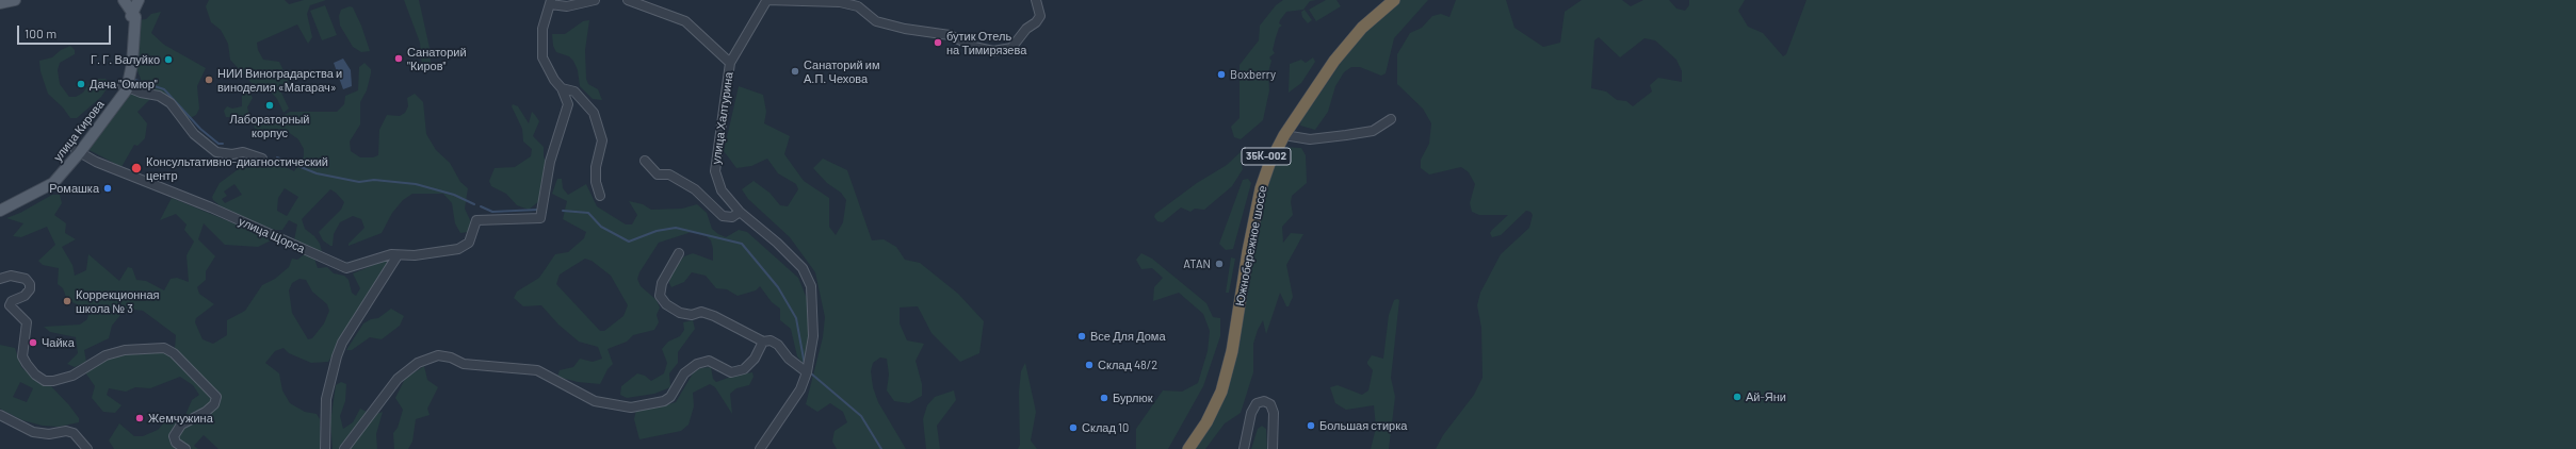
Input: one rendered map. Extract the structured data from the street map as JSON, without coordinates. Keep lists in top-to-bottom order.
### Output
{
  "streets": {
    "highway": ["35К-002", "Южнобережное шоссе"],
    "main road": ["улица Кирова"],
    "street": ["улица Халтурина", "улица Щорса"]
  },
  "crossings": [
    ["улица Кирова", "улица Щорса"]
  ],
  "places": [
    "бутик Отель на Тимирязева",
    "Санаторий \"Киров\"",
    "Г. Г. Валуйко",
    "Санаторий им А.П. Чехова",
    "Boxberry",
    "НИИ Виноградарства и виноделия «Магарач»",
    "Дача \"Омюр\"",
    "Лабораторный корпус",
    "Консультативно-диагностический центр",
    "Ромашка",
    "ATAN",
    "Коррекционная школа № 3",
    "Все Для Дома",
    "Чайка",
    "Склад 48/2",
    "Ай-Яни",
    "Бурлюк",
    "Жемчужина",
    "Большая стирка",
    "Склад 10"
  ],
  "scale_bar": "100 m"
}
